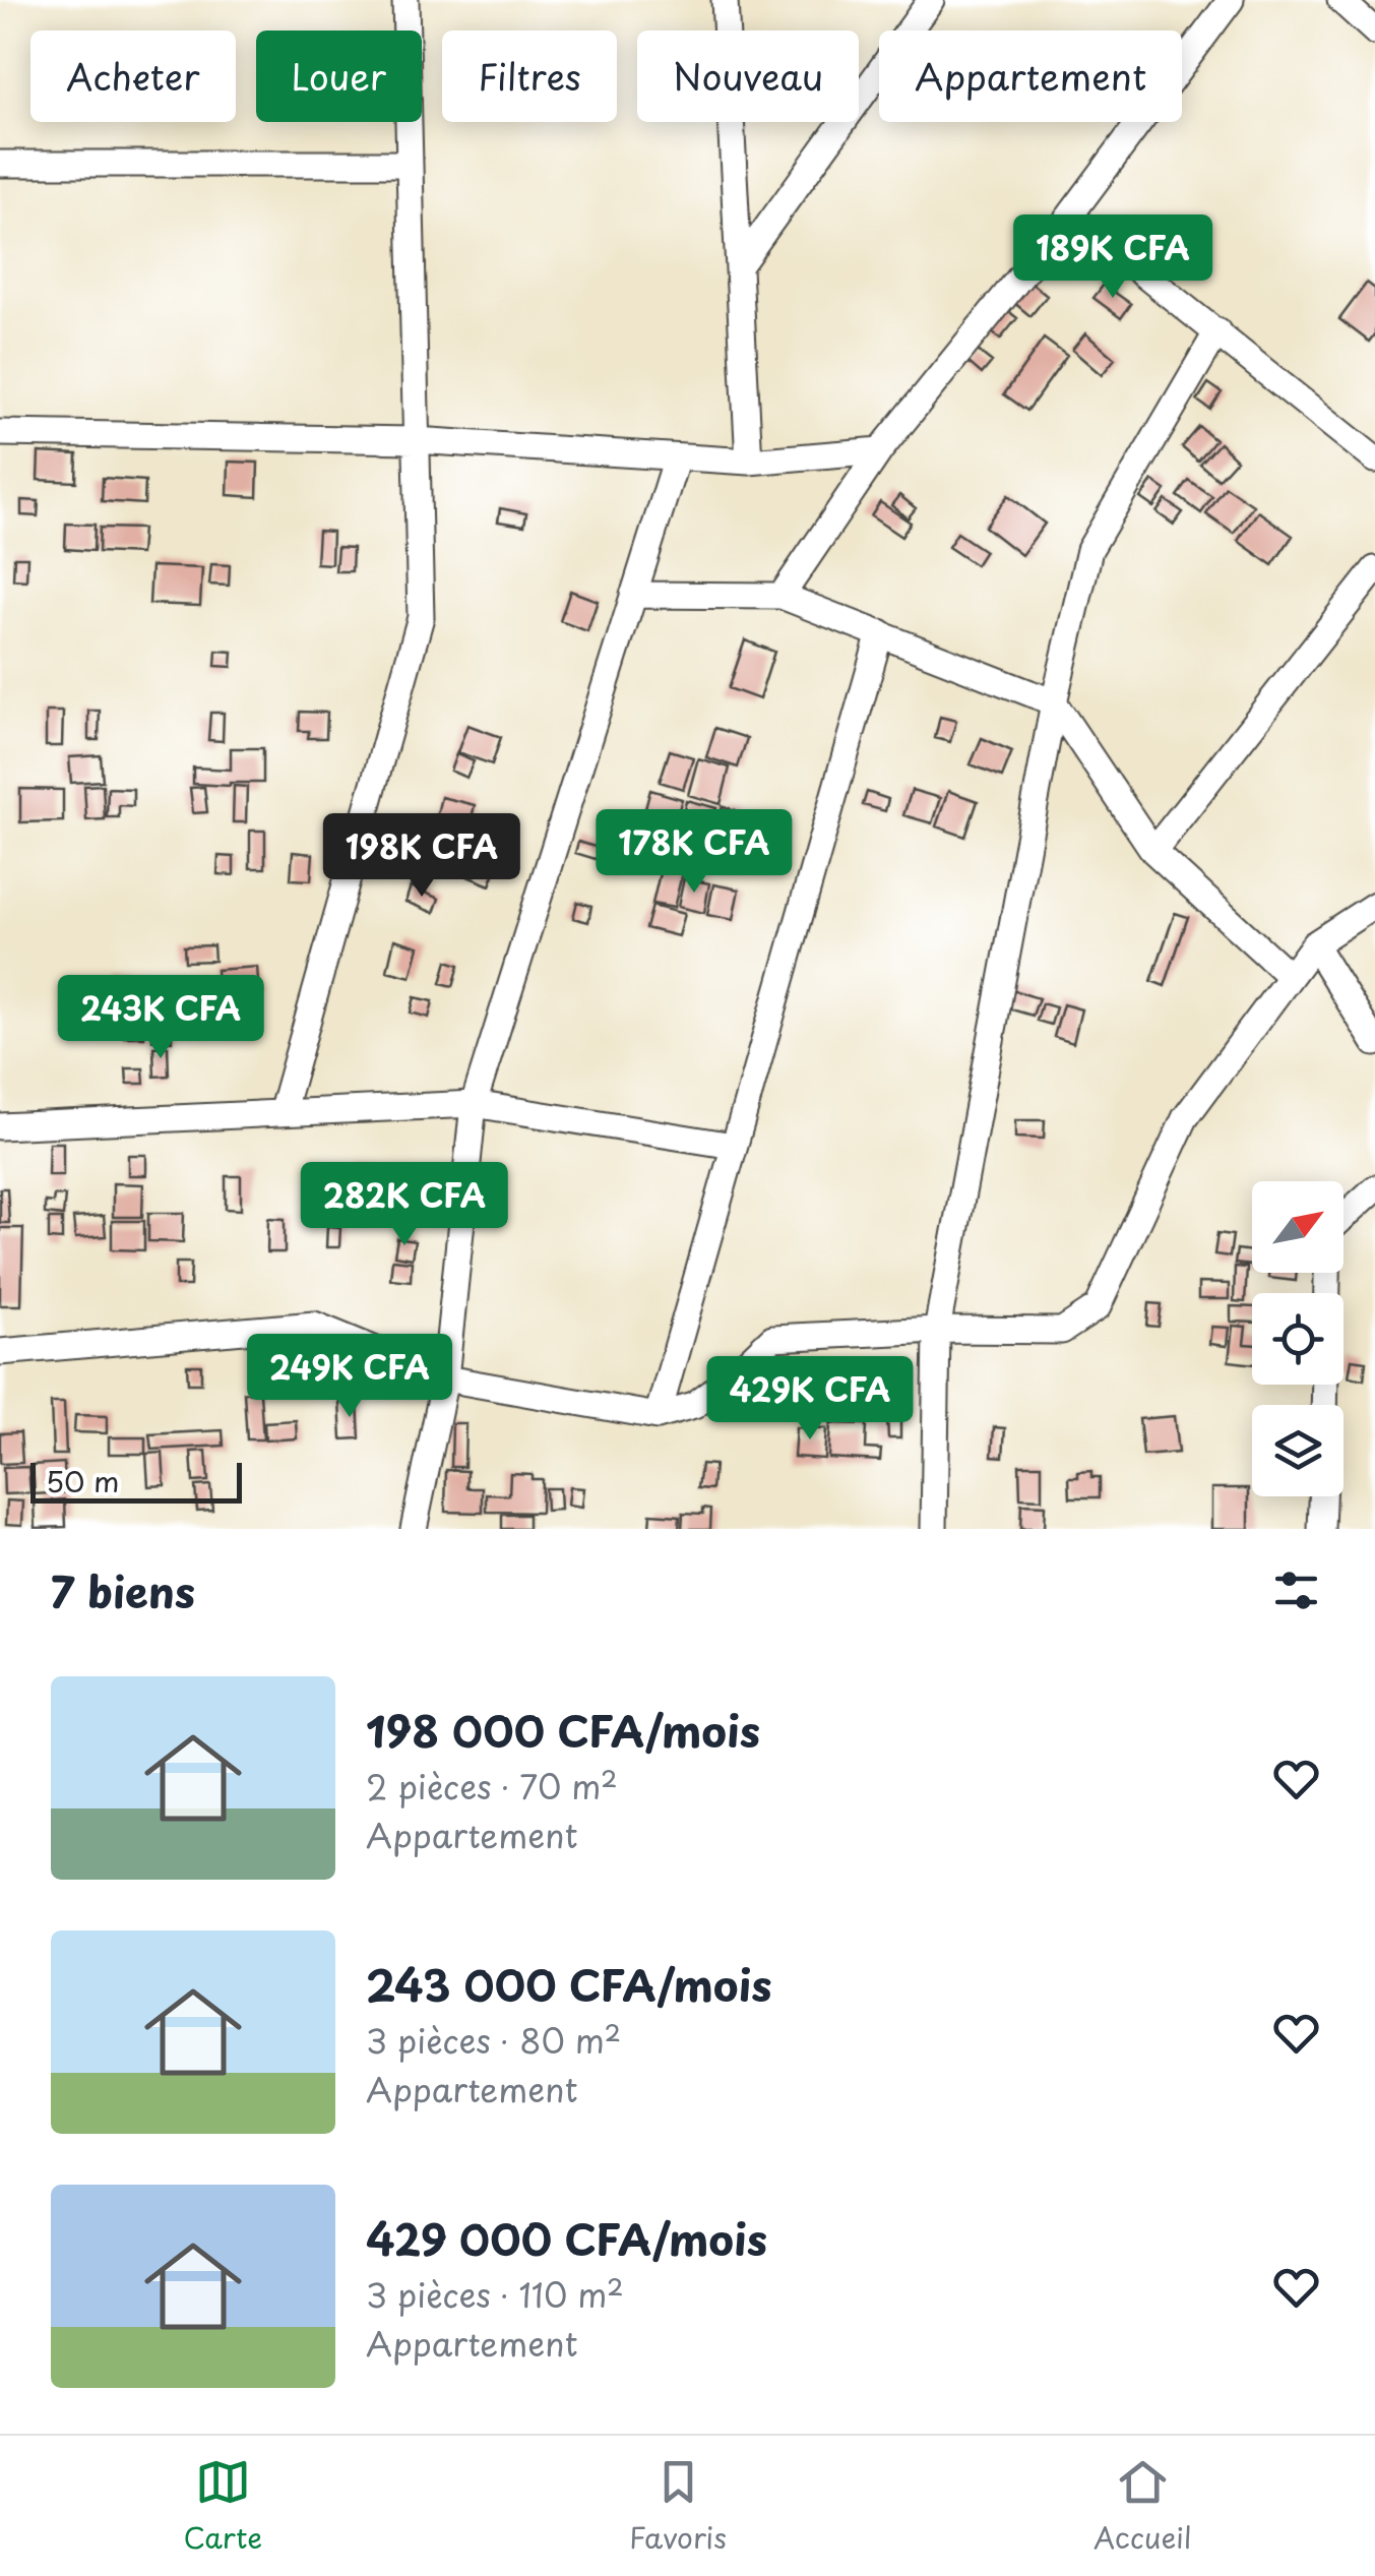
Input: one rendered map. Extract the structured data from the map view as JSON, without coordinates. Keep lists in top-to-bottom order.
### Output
{
  "scale_bar": "50 m",
  "north": "top right",
  "page": {
    "chip": [
      "Acheter",
      "Louer",
      "Filtres",
      "Nouveau",
      "Appartement"
    ],
    "price": [
      "189K CFA",
      "178K CFA",
      "198K CFA",
      "243K CFA",
      "282K CFA",
      "249K CFA",
      "429K CFA"
    ],
    "scale": "50 m",
    "heading": "7 biens",
    "list": [
      {
        "name": "198 000 CFA/mois",
        "note": "2 pièces · 70 m² · Appartement"
      },
      {
        "name": "243 000 CFA/mois",
        "note": "3 pièces · 80 m² · Appartement"
      },
      {
        "name": "429 000 CFA/mois",
        "note": "3 pièces · 110 m² · Appartement"
      }
    ],
    "tabs": ["Carte", "Favoris", "Accueil"]
  }
}
